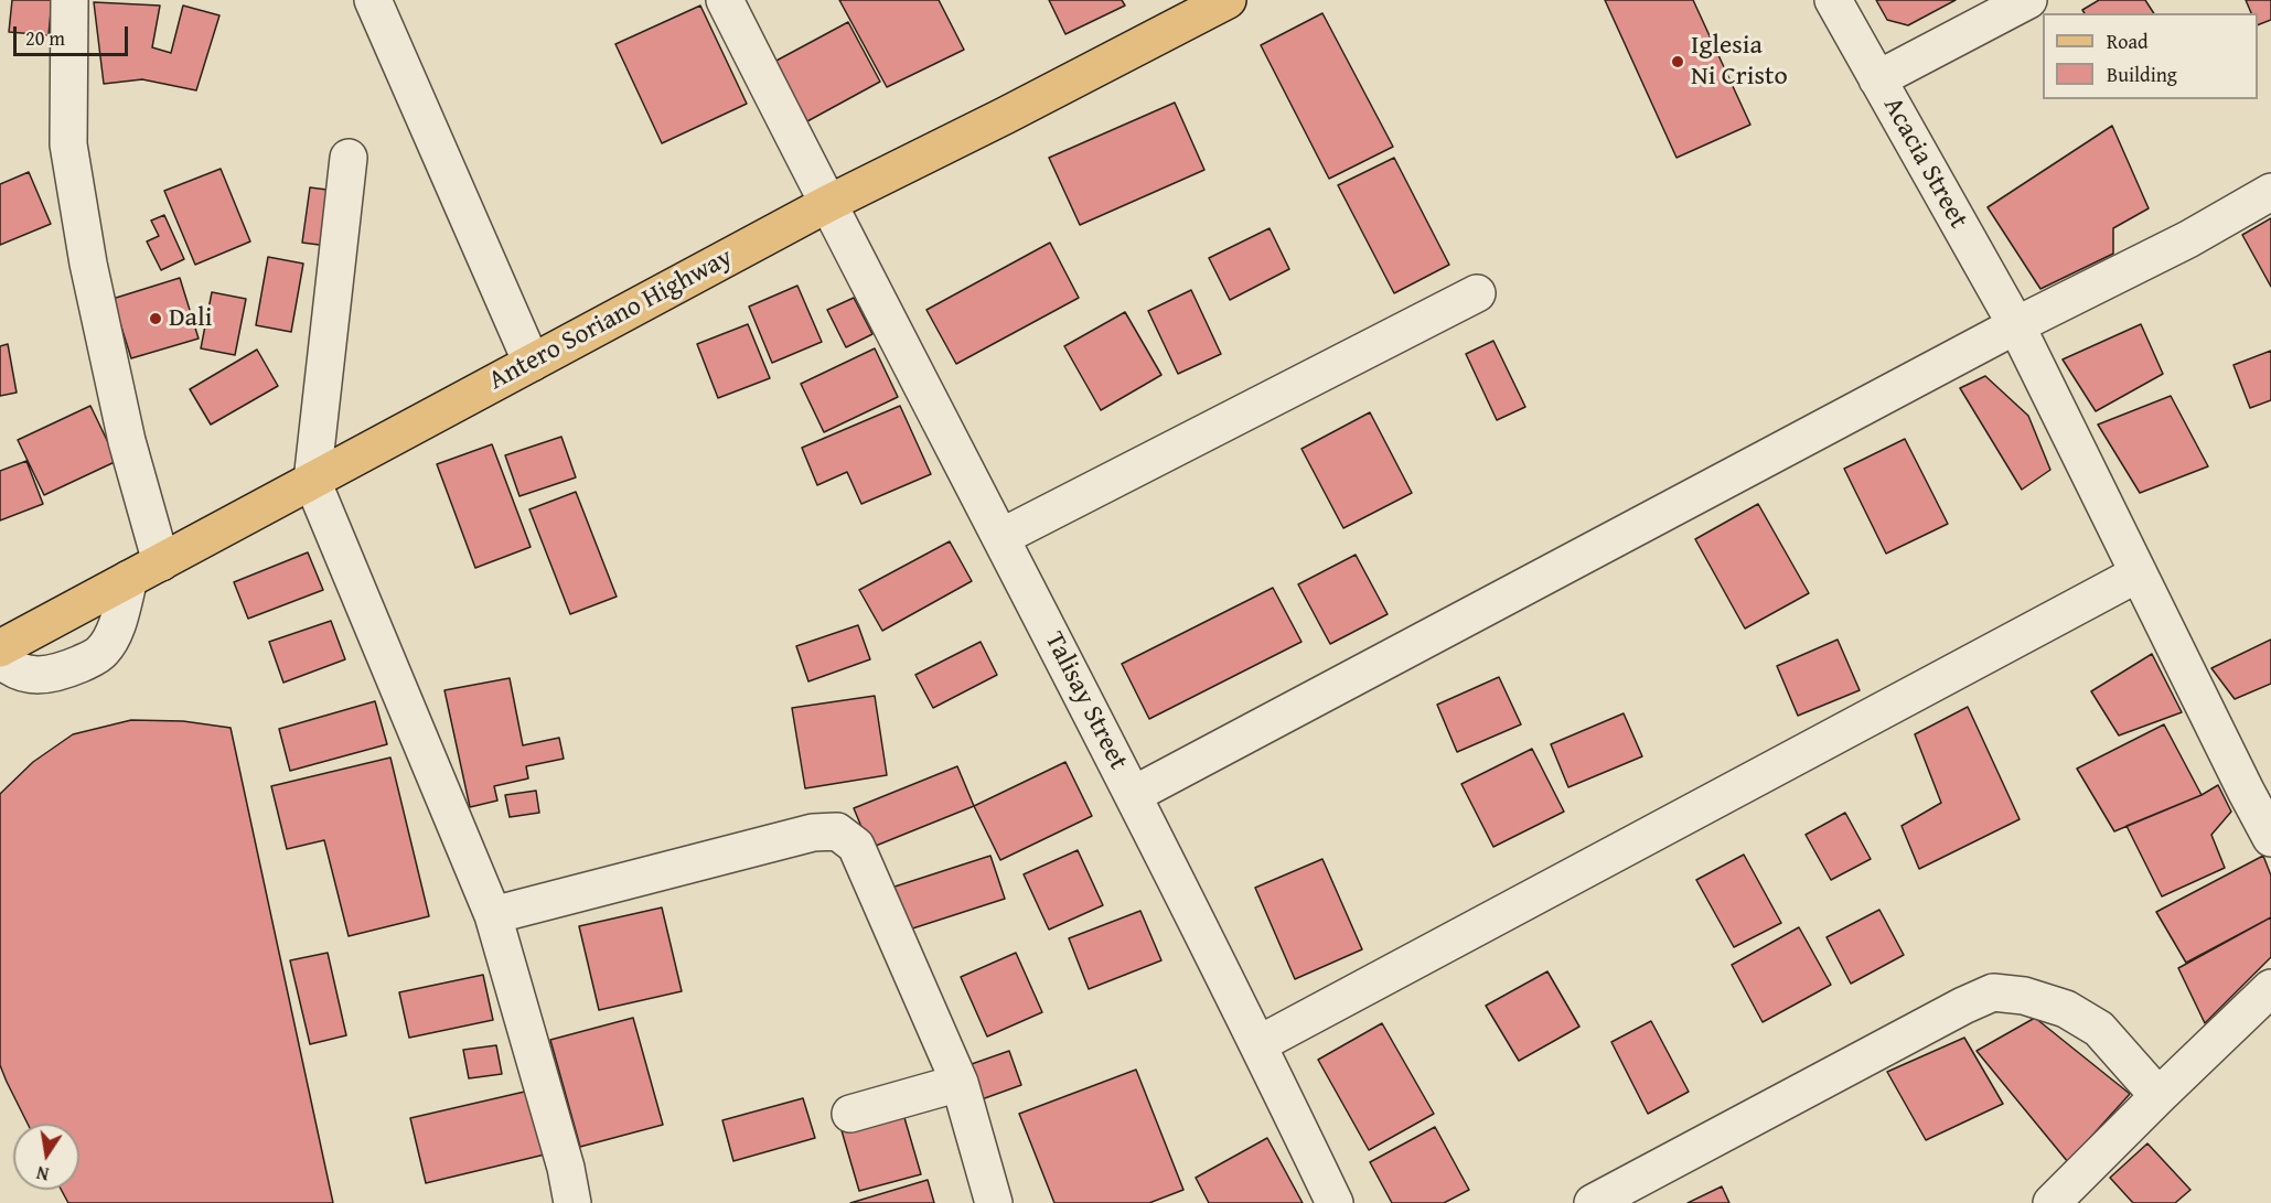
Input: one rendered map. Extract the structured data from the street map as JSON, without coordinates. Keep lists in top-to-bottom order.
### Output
{
  "streets": {
    "main road": ["Antero Soriano Highway"],
    "street": ["Acacia Street", "Talisay Street"]
  },
  "crossings": [
    ["Antero Soriano Highway", "Talisay Street"]
  ],
  "places": ["Iglesia Ni Cristo", "Dali"],
  "legend": ["Road", "Building"],
  "scale_bar": "20 m",
  "north": "bottom"
}
